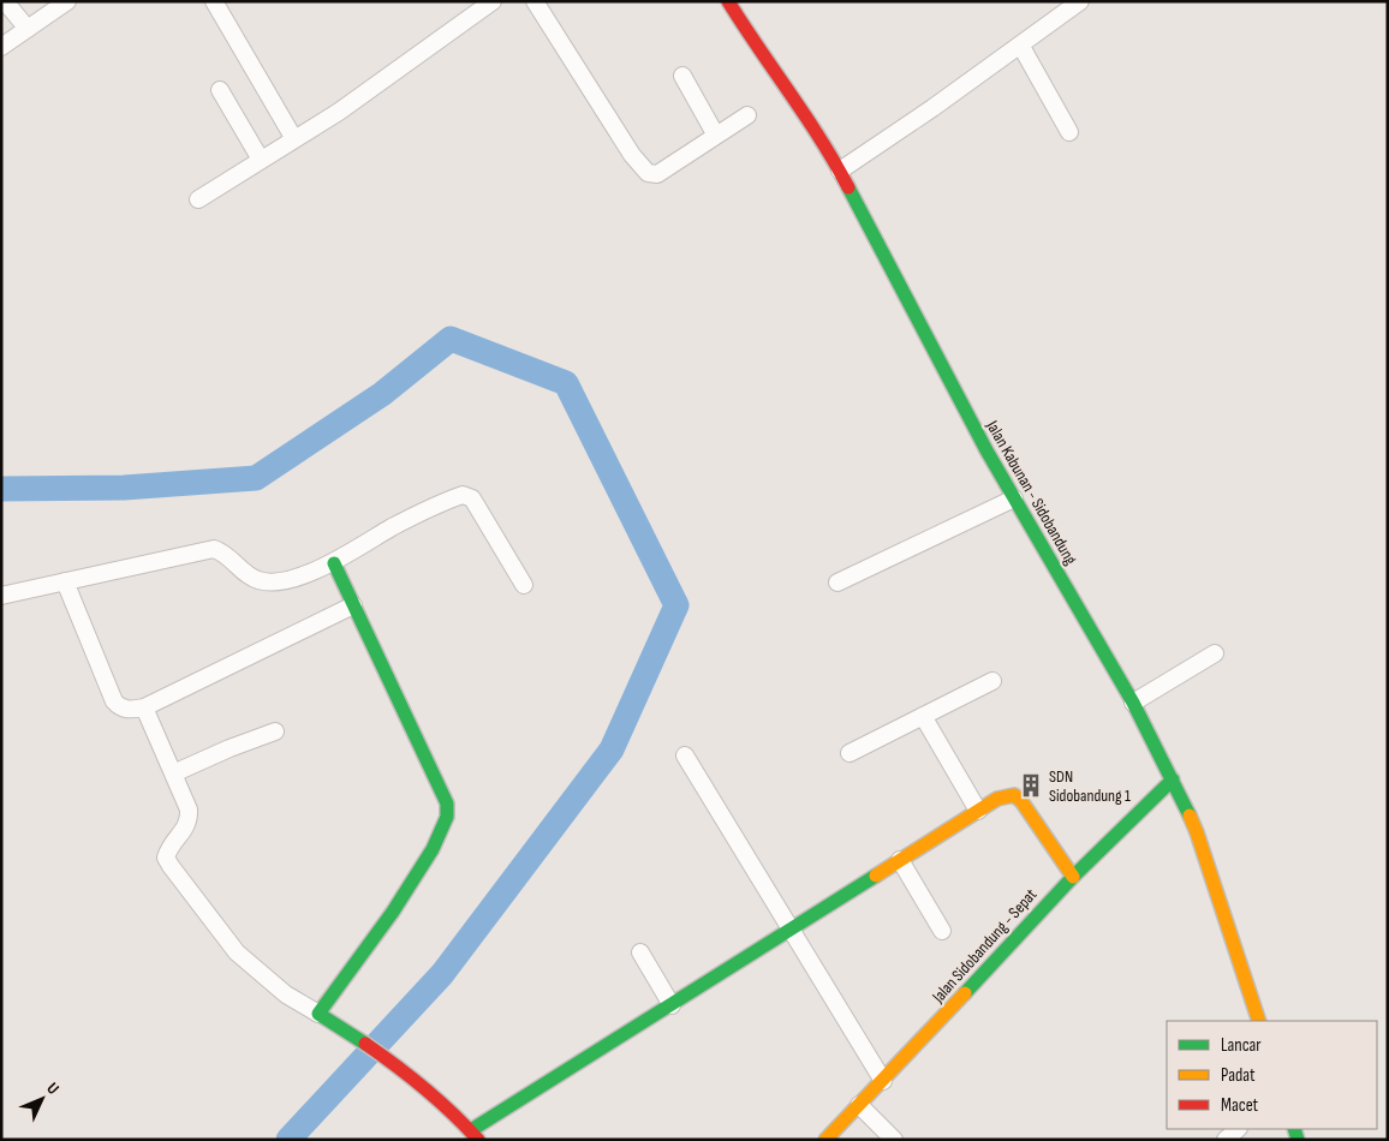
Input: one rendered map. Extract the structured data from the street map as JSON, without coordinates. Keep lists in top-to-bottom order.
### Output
{
  "streets": {
    "street": ["Jalan Kabunan - Sidobandung", "Jalan Sidobandung - Sepat"]
  },
  "crossings": [
    ["Jalan Kabunan - Sidobandung", "Jalan Sidobandung - Sepat"]
  ],
  "places": {
    "building": ["SDN Sidobandung 1"]
  },
  "legend": ["Lancar", "Padat", "Macet"],
  "north": "top right"
}
